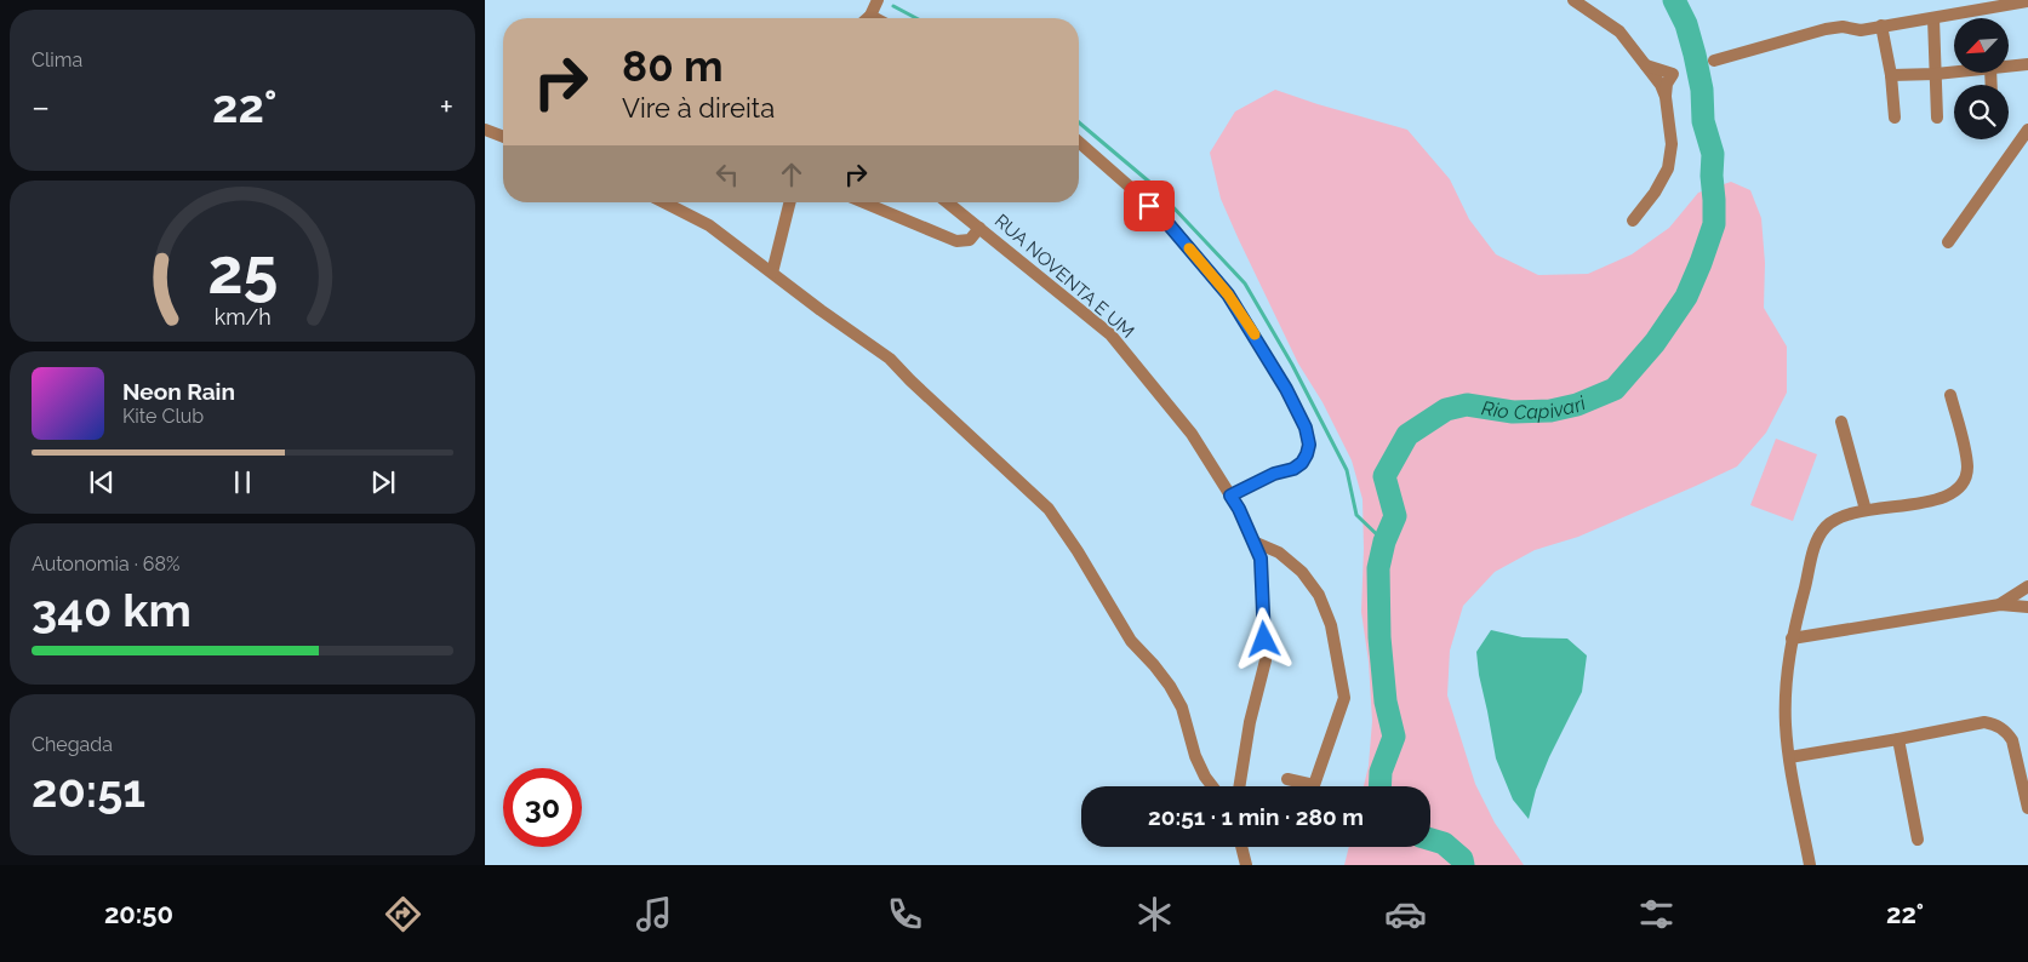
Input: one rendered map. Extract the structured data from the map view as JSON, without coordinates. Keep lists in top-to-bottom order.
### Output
{
  "streets": {
    "street": ["RUA NOVENTA E UM"]
  },
  "water": ["Rio Capivari"],
  "north": "bottom left",
  "page": {
    "tile": [
      "Clima",
      ["Autonomia · 68%", "340 km"],
      ["Chegada", "20:51"]
    ],
    "turn": ["80 m", "Vire à direita"],
    "heat": ["−", "22°", "+"],
    "song": ["Neon Rain", "Kite Club"],
    "limit": "30",
    "trip": "20:51 · 1 min · 280 m",
    "tabs": ["20:50", "22°"],
    "gauge": ["25", "km/h"]
  }
}
